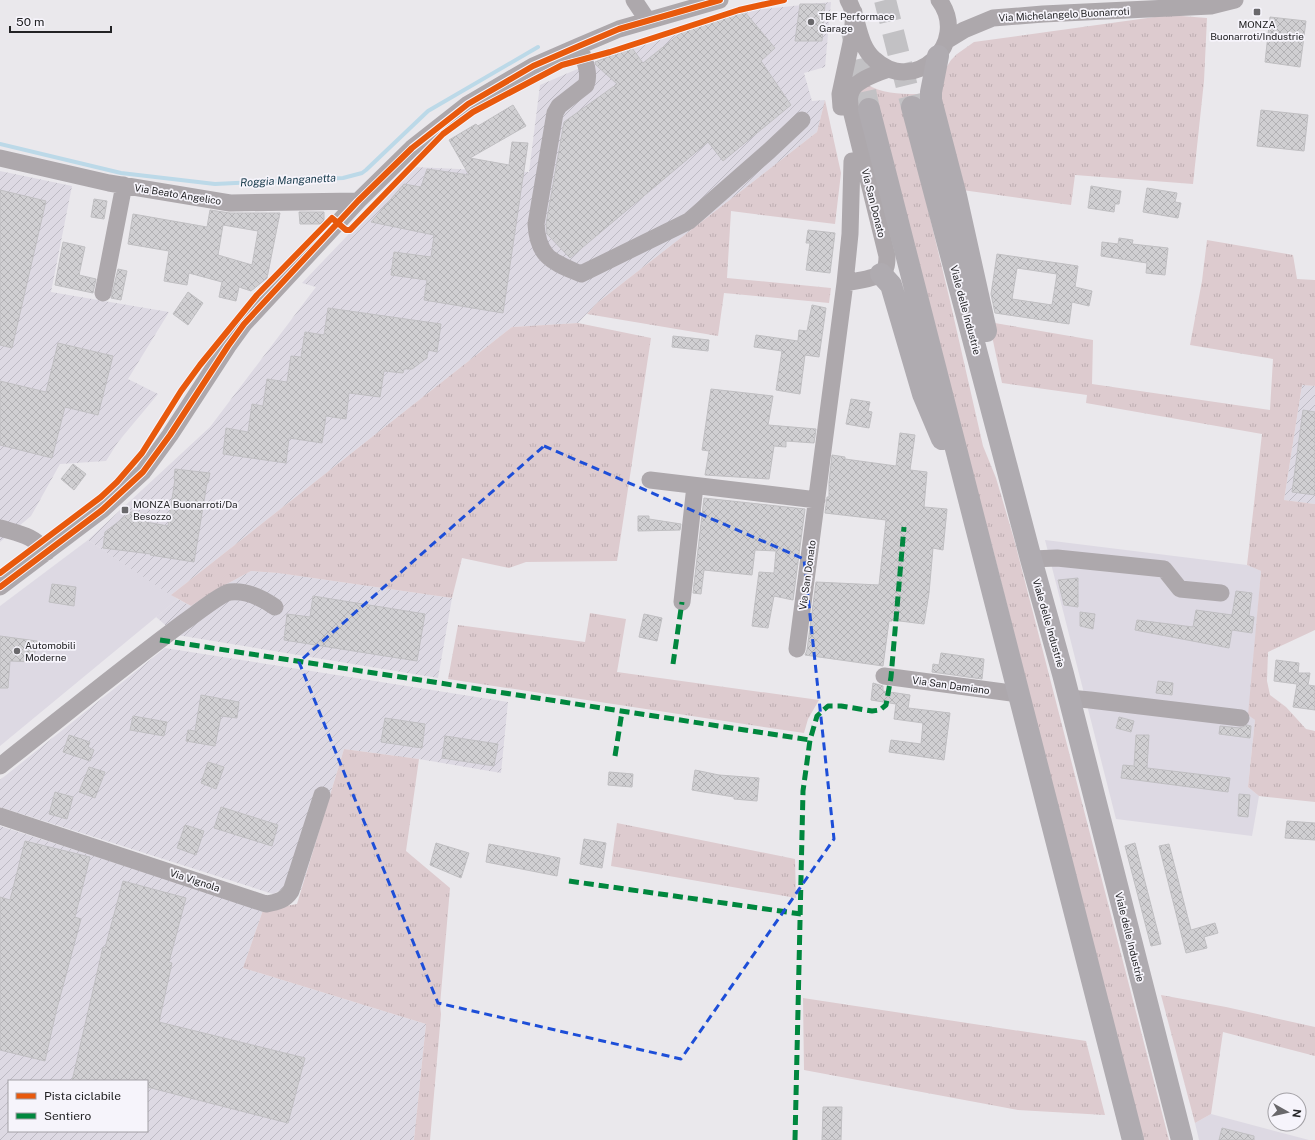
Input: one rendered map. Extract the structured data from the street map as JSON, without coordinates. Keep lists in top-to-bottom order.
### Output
{
  "streets": {
    "main road": ["Viale delle Industrie"],
    "street": [
      "Via Michelangelo Buonarroti",
      "Via Beato Angelico",
      "Via San Donato",
      "Via San Damiano",
      "Via Vignola"
    ]
  },
  "water": ["Roggia Manganetta"],
  "places": {
    "transit": ["MONZA Buonarroti/Industrie", "MONZA Buonarroti/Da Besozzo"],
    "other": ["TBF Performace Garage", "Automobili Moderne"]
  },
  "legend": ["Pista ciclabile", "Sentiero"],
  "scale_bar": "50 m",
  "north": "right"
}
